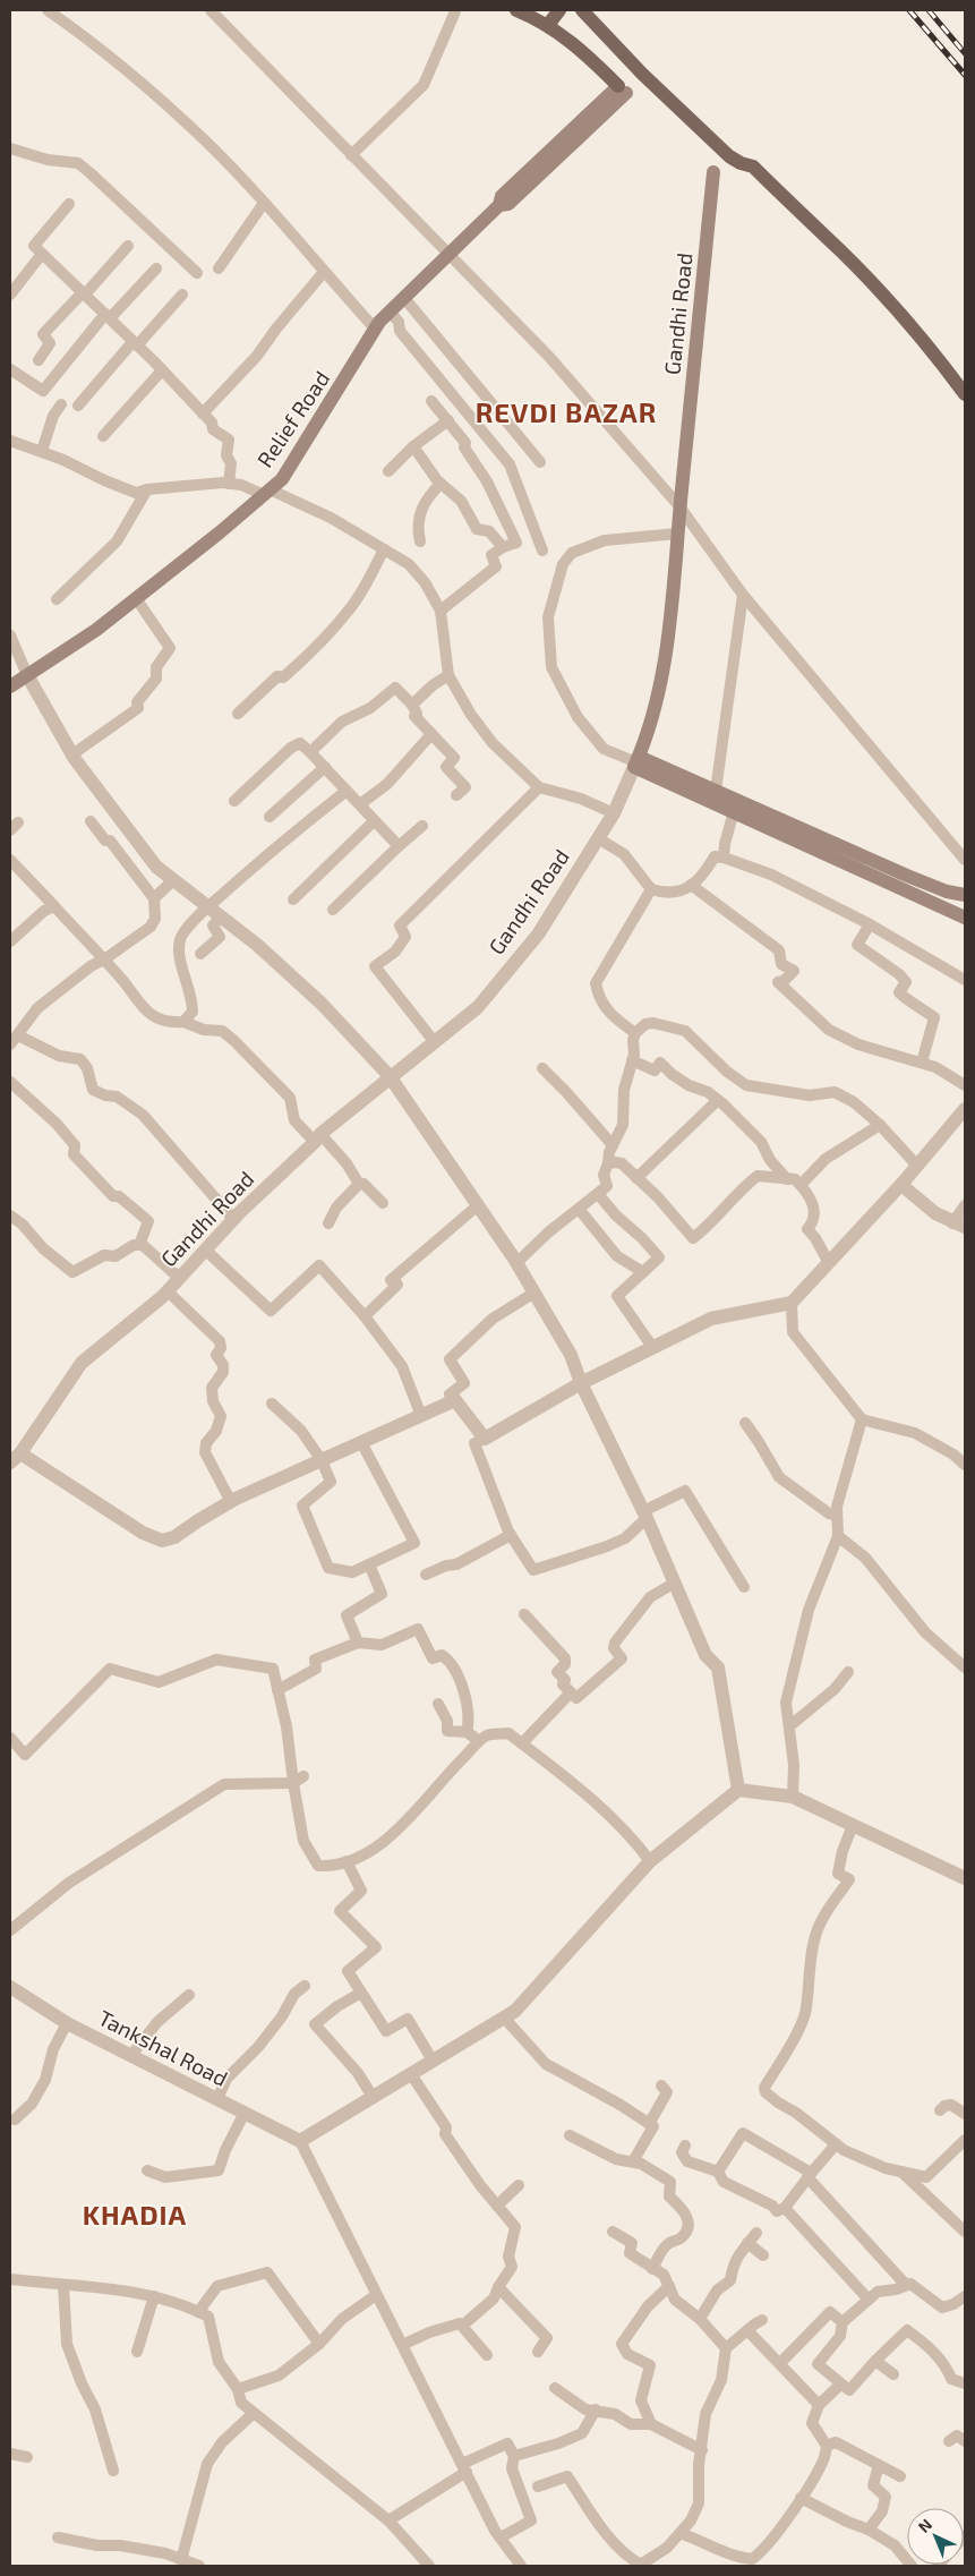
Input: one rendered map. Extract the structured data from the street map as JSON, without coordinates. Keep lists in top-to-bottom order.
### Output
{
  "streets": {
    "main road": ["Gandhi Road", "Relief Road"],
    "street": ["Tankshal Road"]
  },
  "districts": ["REVDI BAZAR", "KHADIA"],
  "north": "top left"
}
